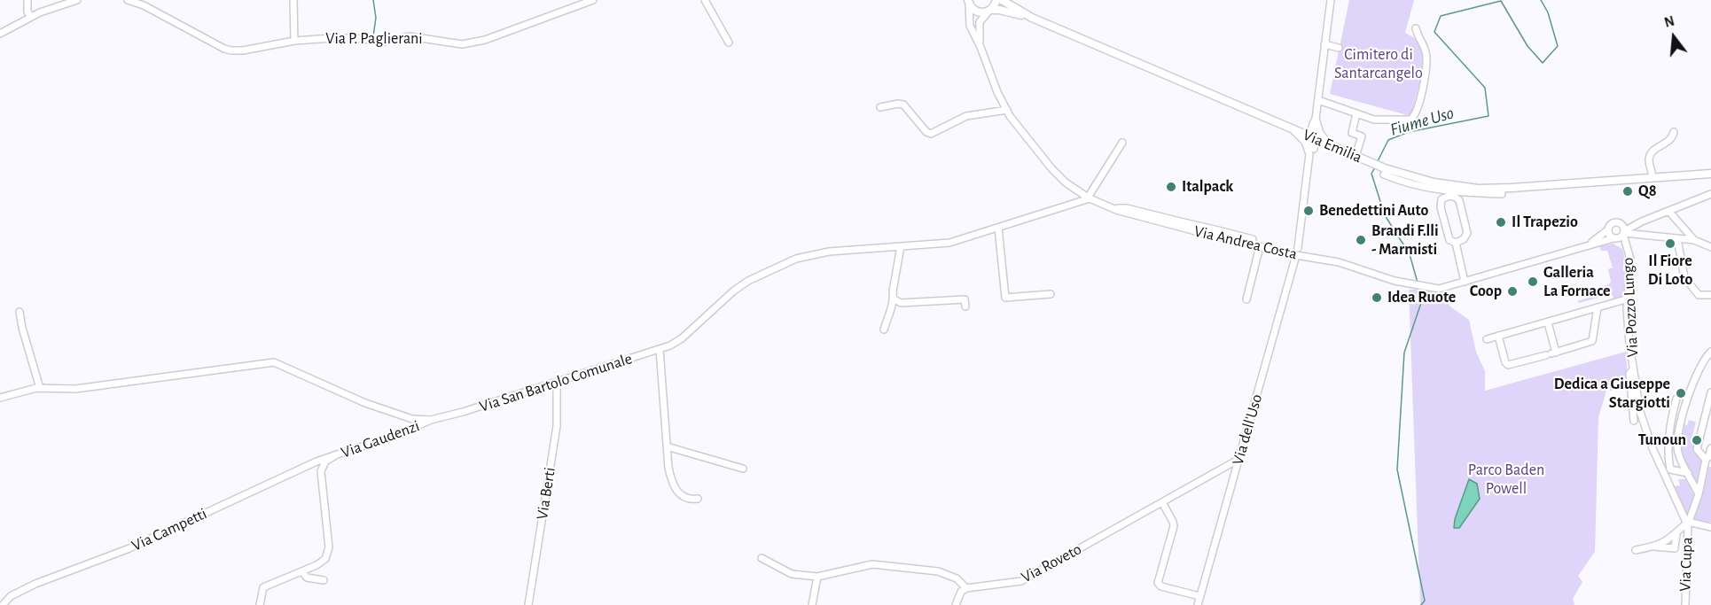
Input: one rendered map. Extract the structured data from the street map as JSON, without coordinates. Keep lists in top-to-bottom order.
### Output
{
  "streets": {
    "main road": ["Via Emilia"],
    "street": [
      "Via P. Paglierani",
      "Via Andrea Costa",
      "Via Pozzo Lungo",
      "Via San Bartolo Comunale",
      "Via dell'Uso",
      "Via Gaudenzi",
      "Via Berti",
      "Via Campetti",
      "Via Roveto",
      "Via Cupa"
    ]
  },
  "crossings": [
    ["Via Emilia", "Via Andrea Costa"],
    ["Via Andrea Costa", "Via Pozzo Lungo"],
    ["Via Andrea Costa", "Via San Bartolo Comunale"],
    ["Via Andrea Costa", "Via dell'Uso"],
    ["Via Pozzo Lungo", "Via Cupa"],
    ["Via San Bartolo Comunale", "Via Gaudenzi"],
    ["Via San Bartolo Comunale", "Via Berti"],
    ["Via dell'Uso", "Via Roveto"],
    ["Via Gaudenzi", "Via Campetti"]
  ],
  "water": ["Fiume Uso"],
  "parks": ["Cimitero di Santarcangelo", "Parco Baden Powell"],
  "places": [
    "Italpack",
    "Q8",
    "Benedettini Auto",
    "Il Trapezio",
    "Brandi F.lli - Marmisti",
    "Il Fiore Di Loto",
    "Galleria La Fornace",
    "Coop",
    "Idea Ruote",
    "Dedica a Giuseppe Stargiotti",
    "Tunoun"
  ],
  "north": "top"
}
